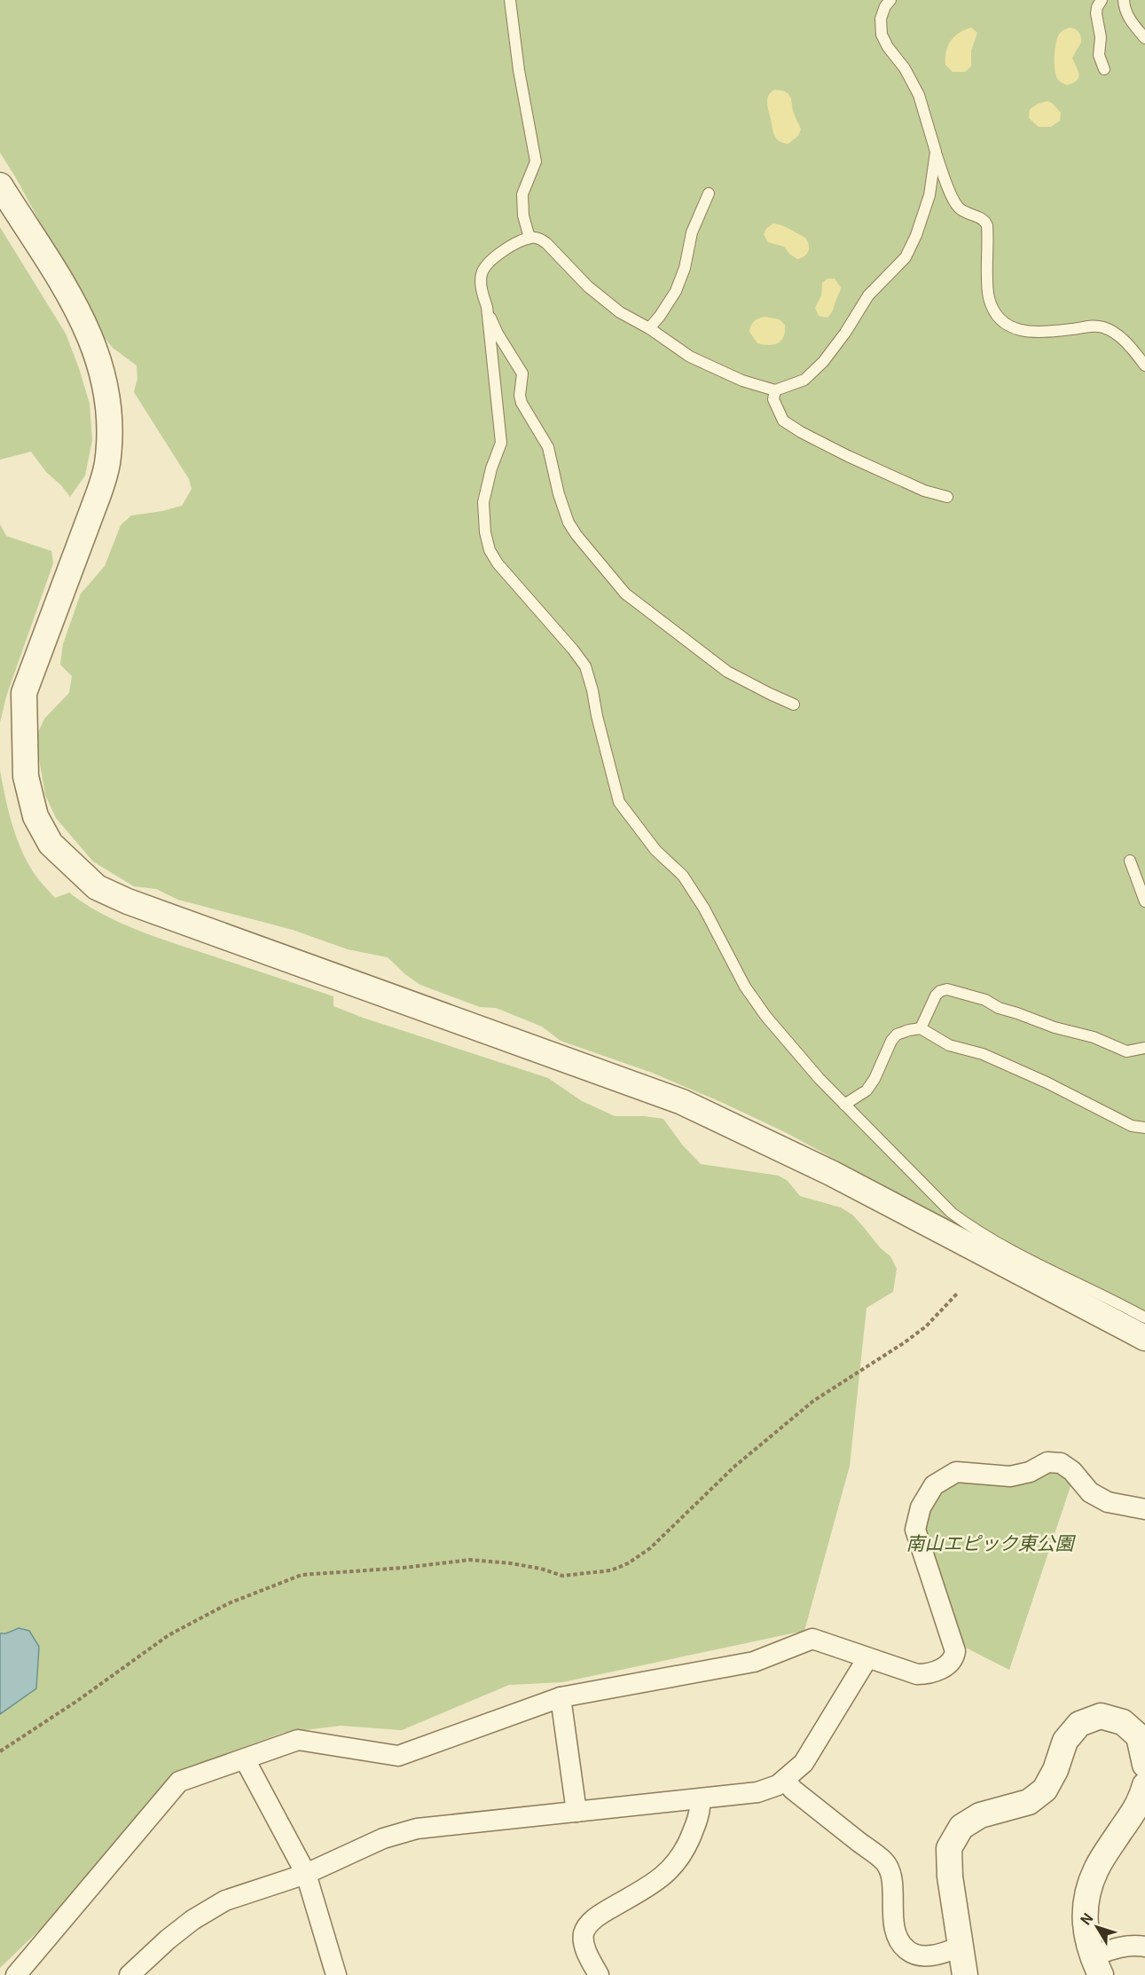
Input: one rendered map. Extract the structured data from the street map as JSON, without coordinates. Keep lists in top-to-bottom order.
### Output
{
  "parks": ["南山エピック東公園"],
  "north": "top left"
}
